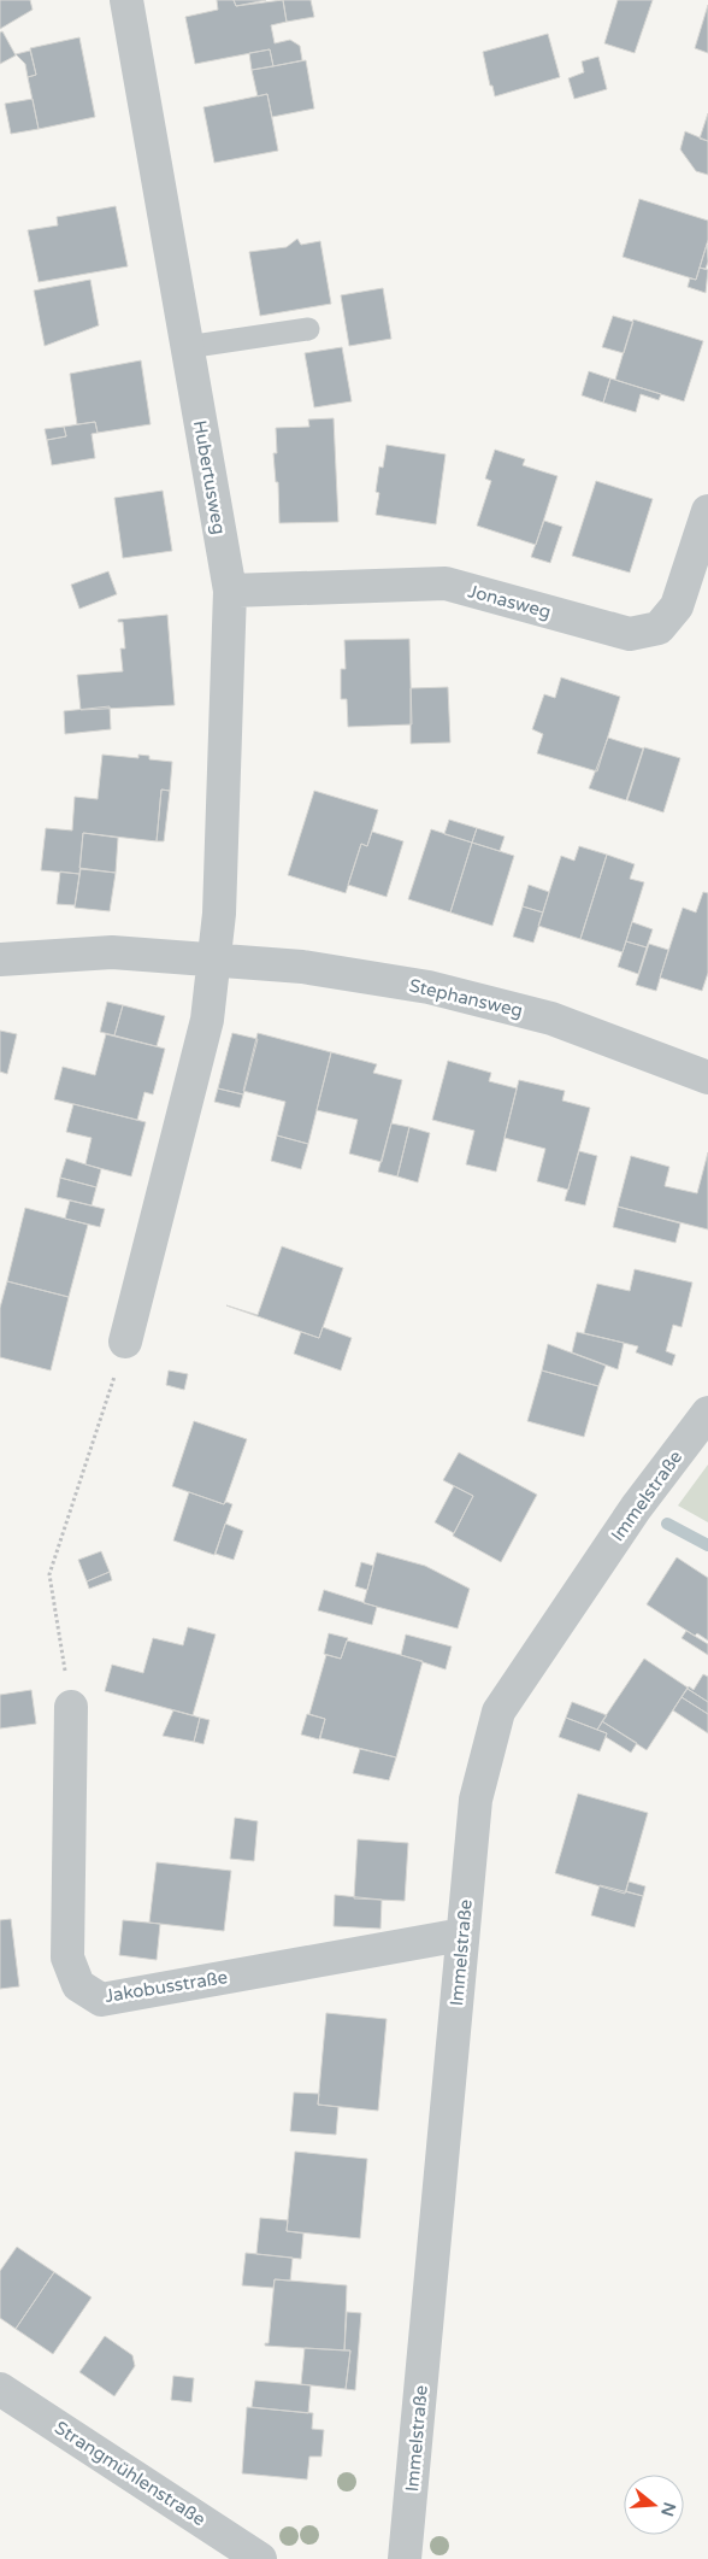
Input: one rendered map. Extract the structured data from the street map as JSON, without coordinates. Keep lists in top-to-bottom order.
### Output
{
  "streets": {
    "street": [
      "Hubertusweg",
      "Jonasweg",
      "Stephansweg",
      "Immelstraße",
      "Jakobusstraße",
      "Strangmühlenstraße"
    ]
  },
  "crossings": [
    ["Hubertusweg", "Jonasweg"],
    ["Hubertusweg", "Stephansweg"],
    ["Immelstraße", "Jakobusstraße"]
  ],
  "north": "right"
}
